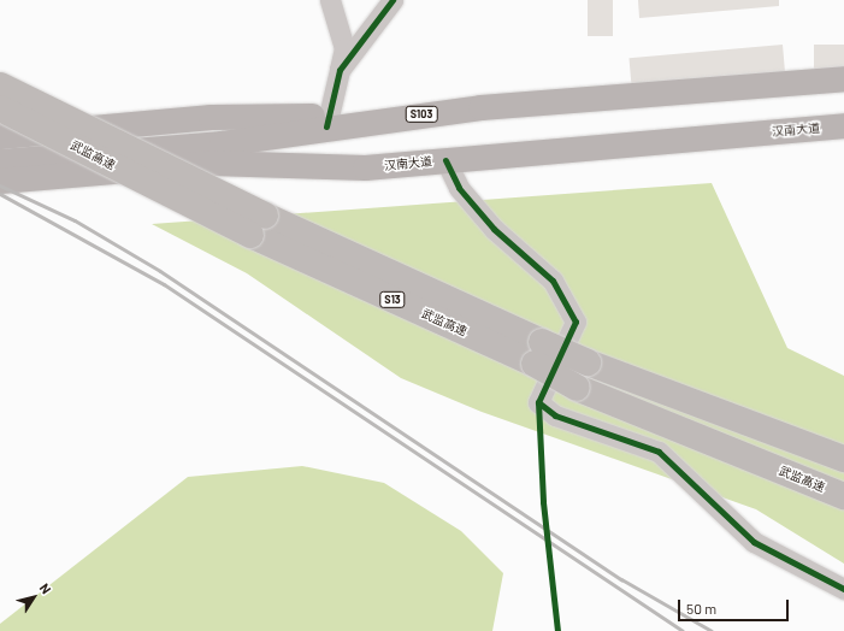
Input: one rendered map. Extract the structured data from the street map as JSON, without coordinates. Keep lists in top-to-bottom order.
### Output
{
  "streets": {
    "highway": ["武监高速", "S13"],
    "main road": ["S103", "汉南大道"]
  },
  "scale_bar": "50 m",
  "north": "top right"
}
